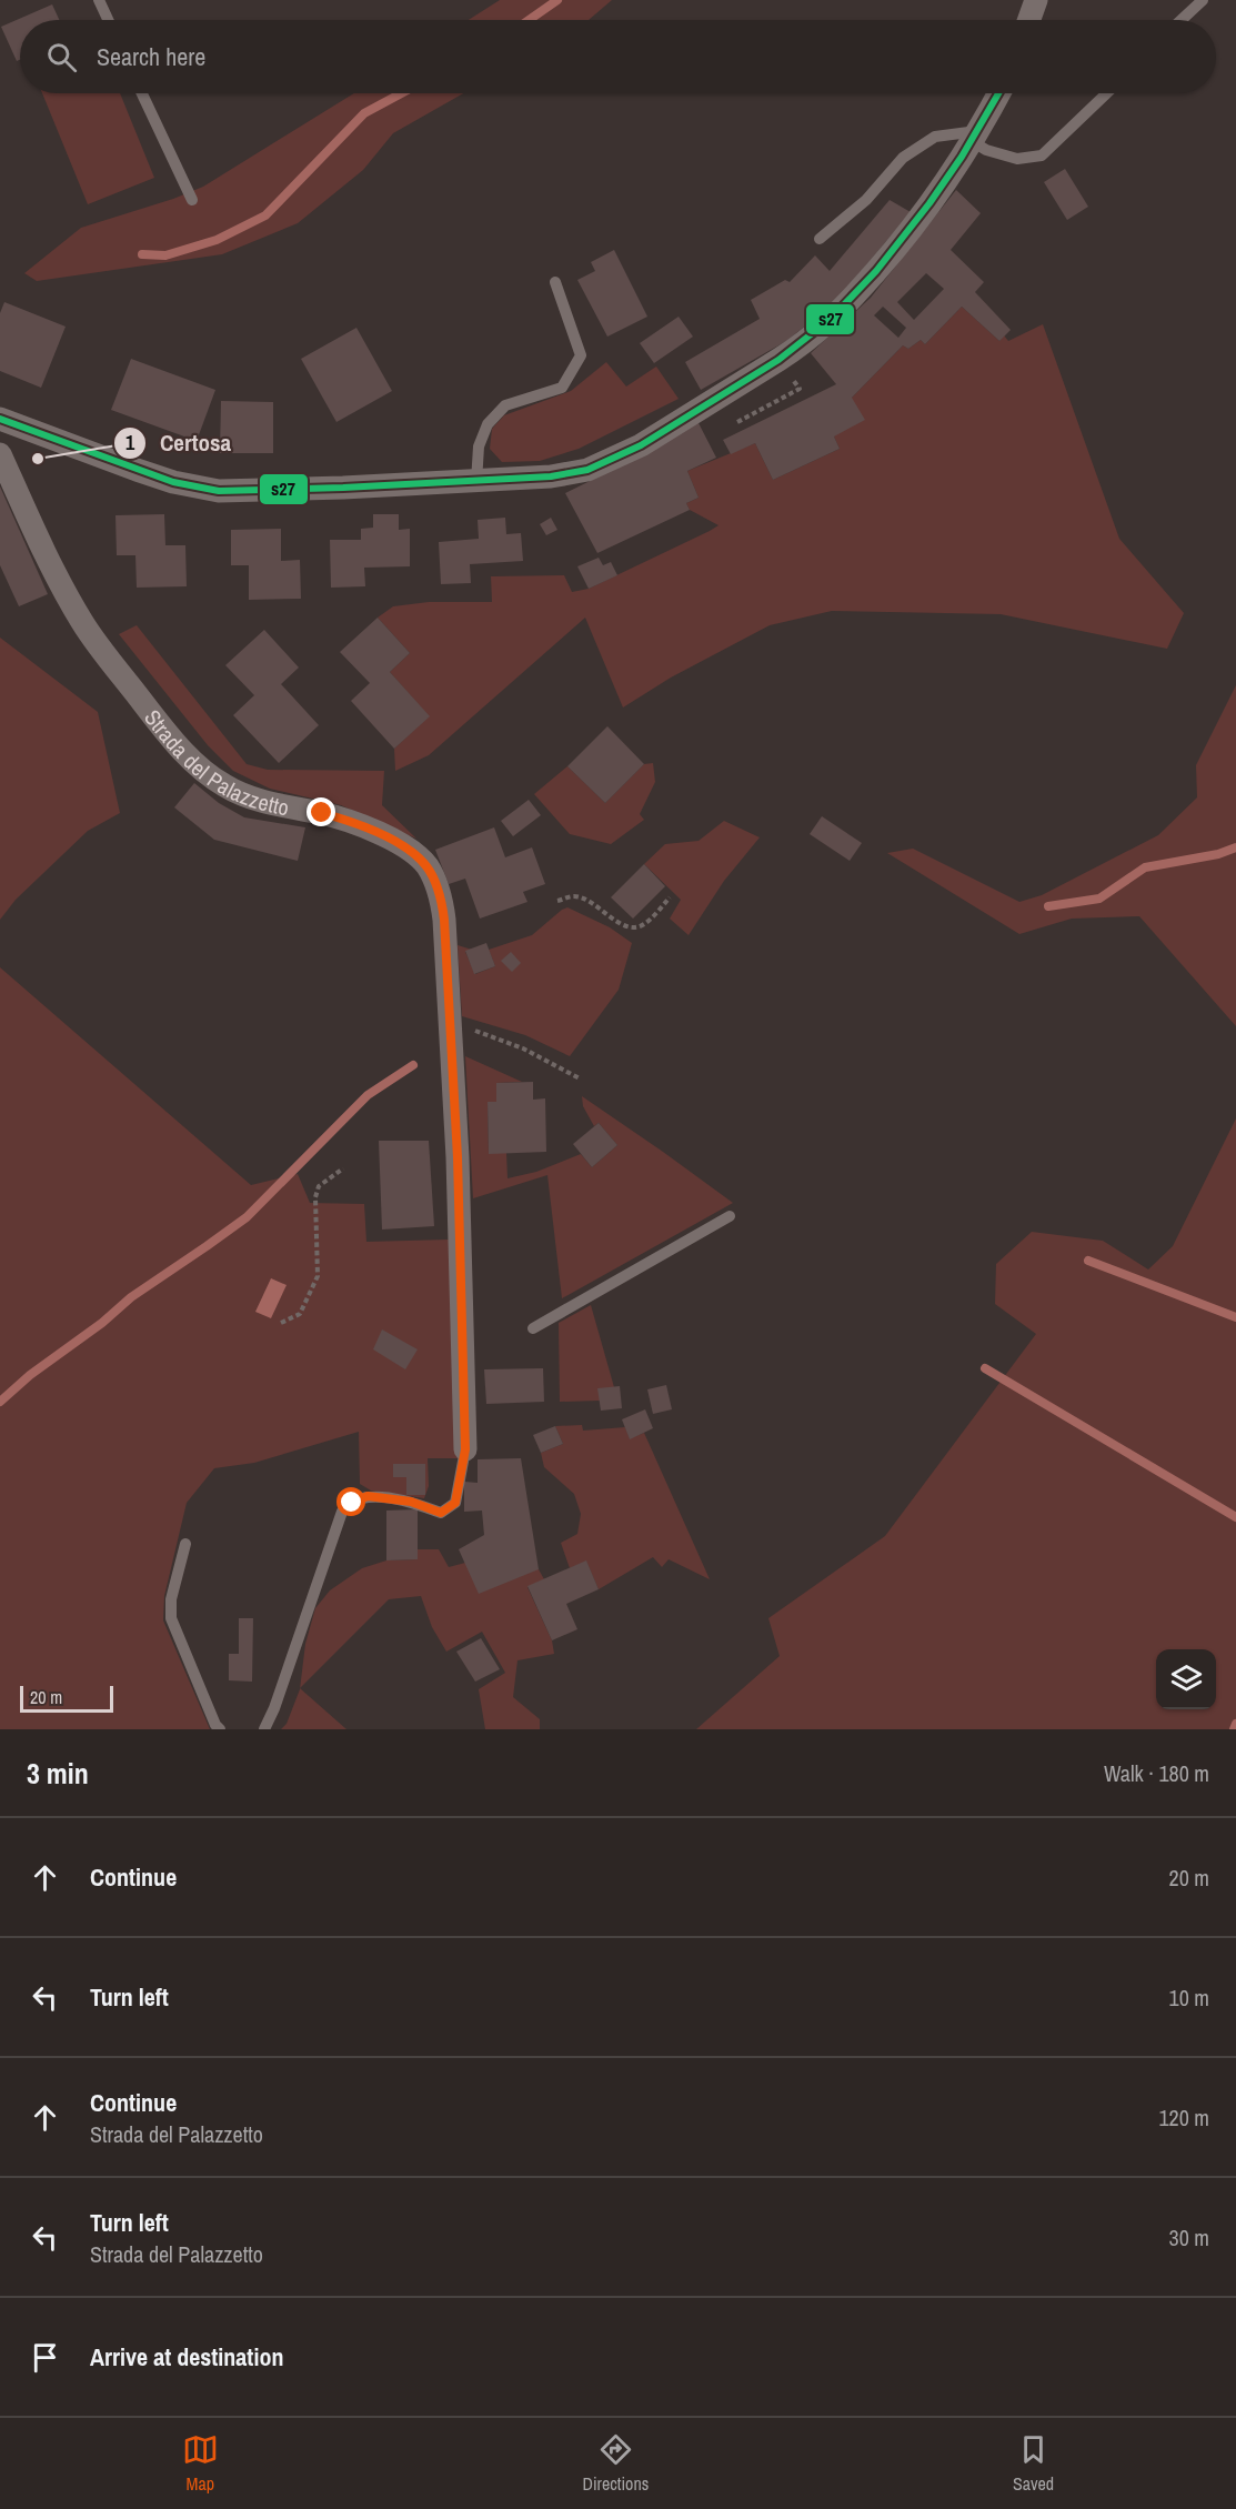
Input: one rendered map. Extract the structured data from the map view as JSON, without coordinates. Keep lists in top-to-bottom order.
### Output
{
  "streets": {
    "street": ["Strada del Palazzetto"]
  },
  "places": ["Certosa"],
  "lines": ["transit line s27"],
  "scale_bar": "20 m",
  "page": {
    "search": "Search here",
    "scale": "20 m",
    "heading": ["3 min", "Walk · 180 m"],
    "list": [
      ["Continue", "20 m"],
      ["Turn left", "10 m"],
      ["Continue", "Strada del Palazzetto", "120 m"],
      ["Turn left", "Strada del Palazzetto", "30 m"],
      "Arrive at destination"
    ],
    "nav": ["Map", "Directions", "Saved"]
  }
}
